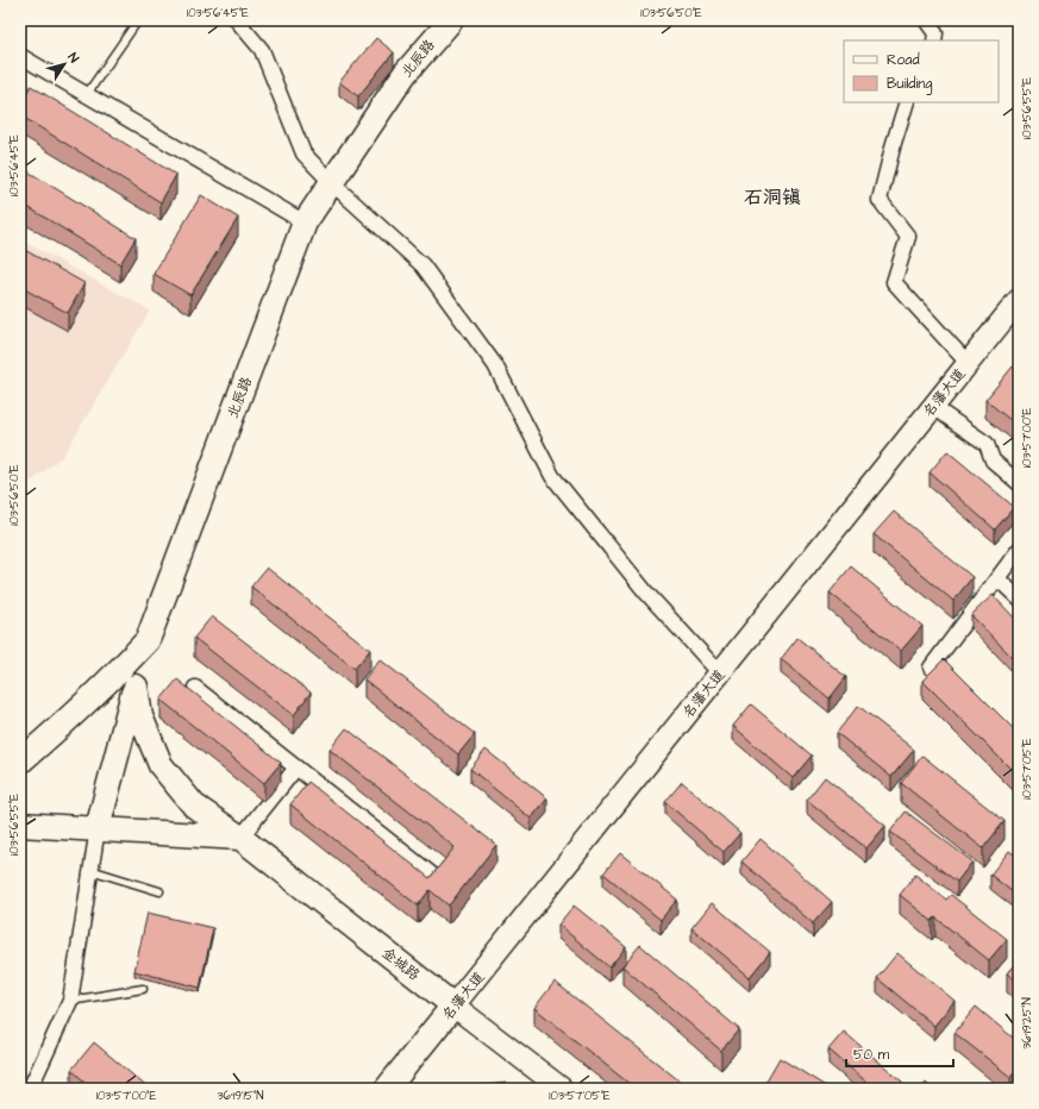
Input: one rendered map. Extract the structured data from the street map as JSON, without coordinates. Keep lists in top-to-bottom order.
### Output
{
  "streets": {
    "main road": ["北辰路", "名藩大道", "金城路"]
  },
  "crossings": [
    ["名藩大道", "金城路"]
  ],
  "districts": ["石洞镇"],
  "legend": ["Road", "Building"],
  "scale_bar": "50 m",
  "north": "top right",
  "coordinates": [
    "103°56'45\"E",
    "103°56'50\"E",
    "103°56'55\"E",
    "103°57'00\"E",
    "103°57'05\"E",
    "36°19'25\"N",
    "36°19'15\"N"
  ]
}
